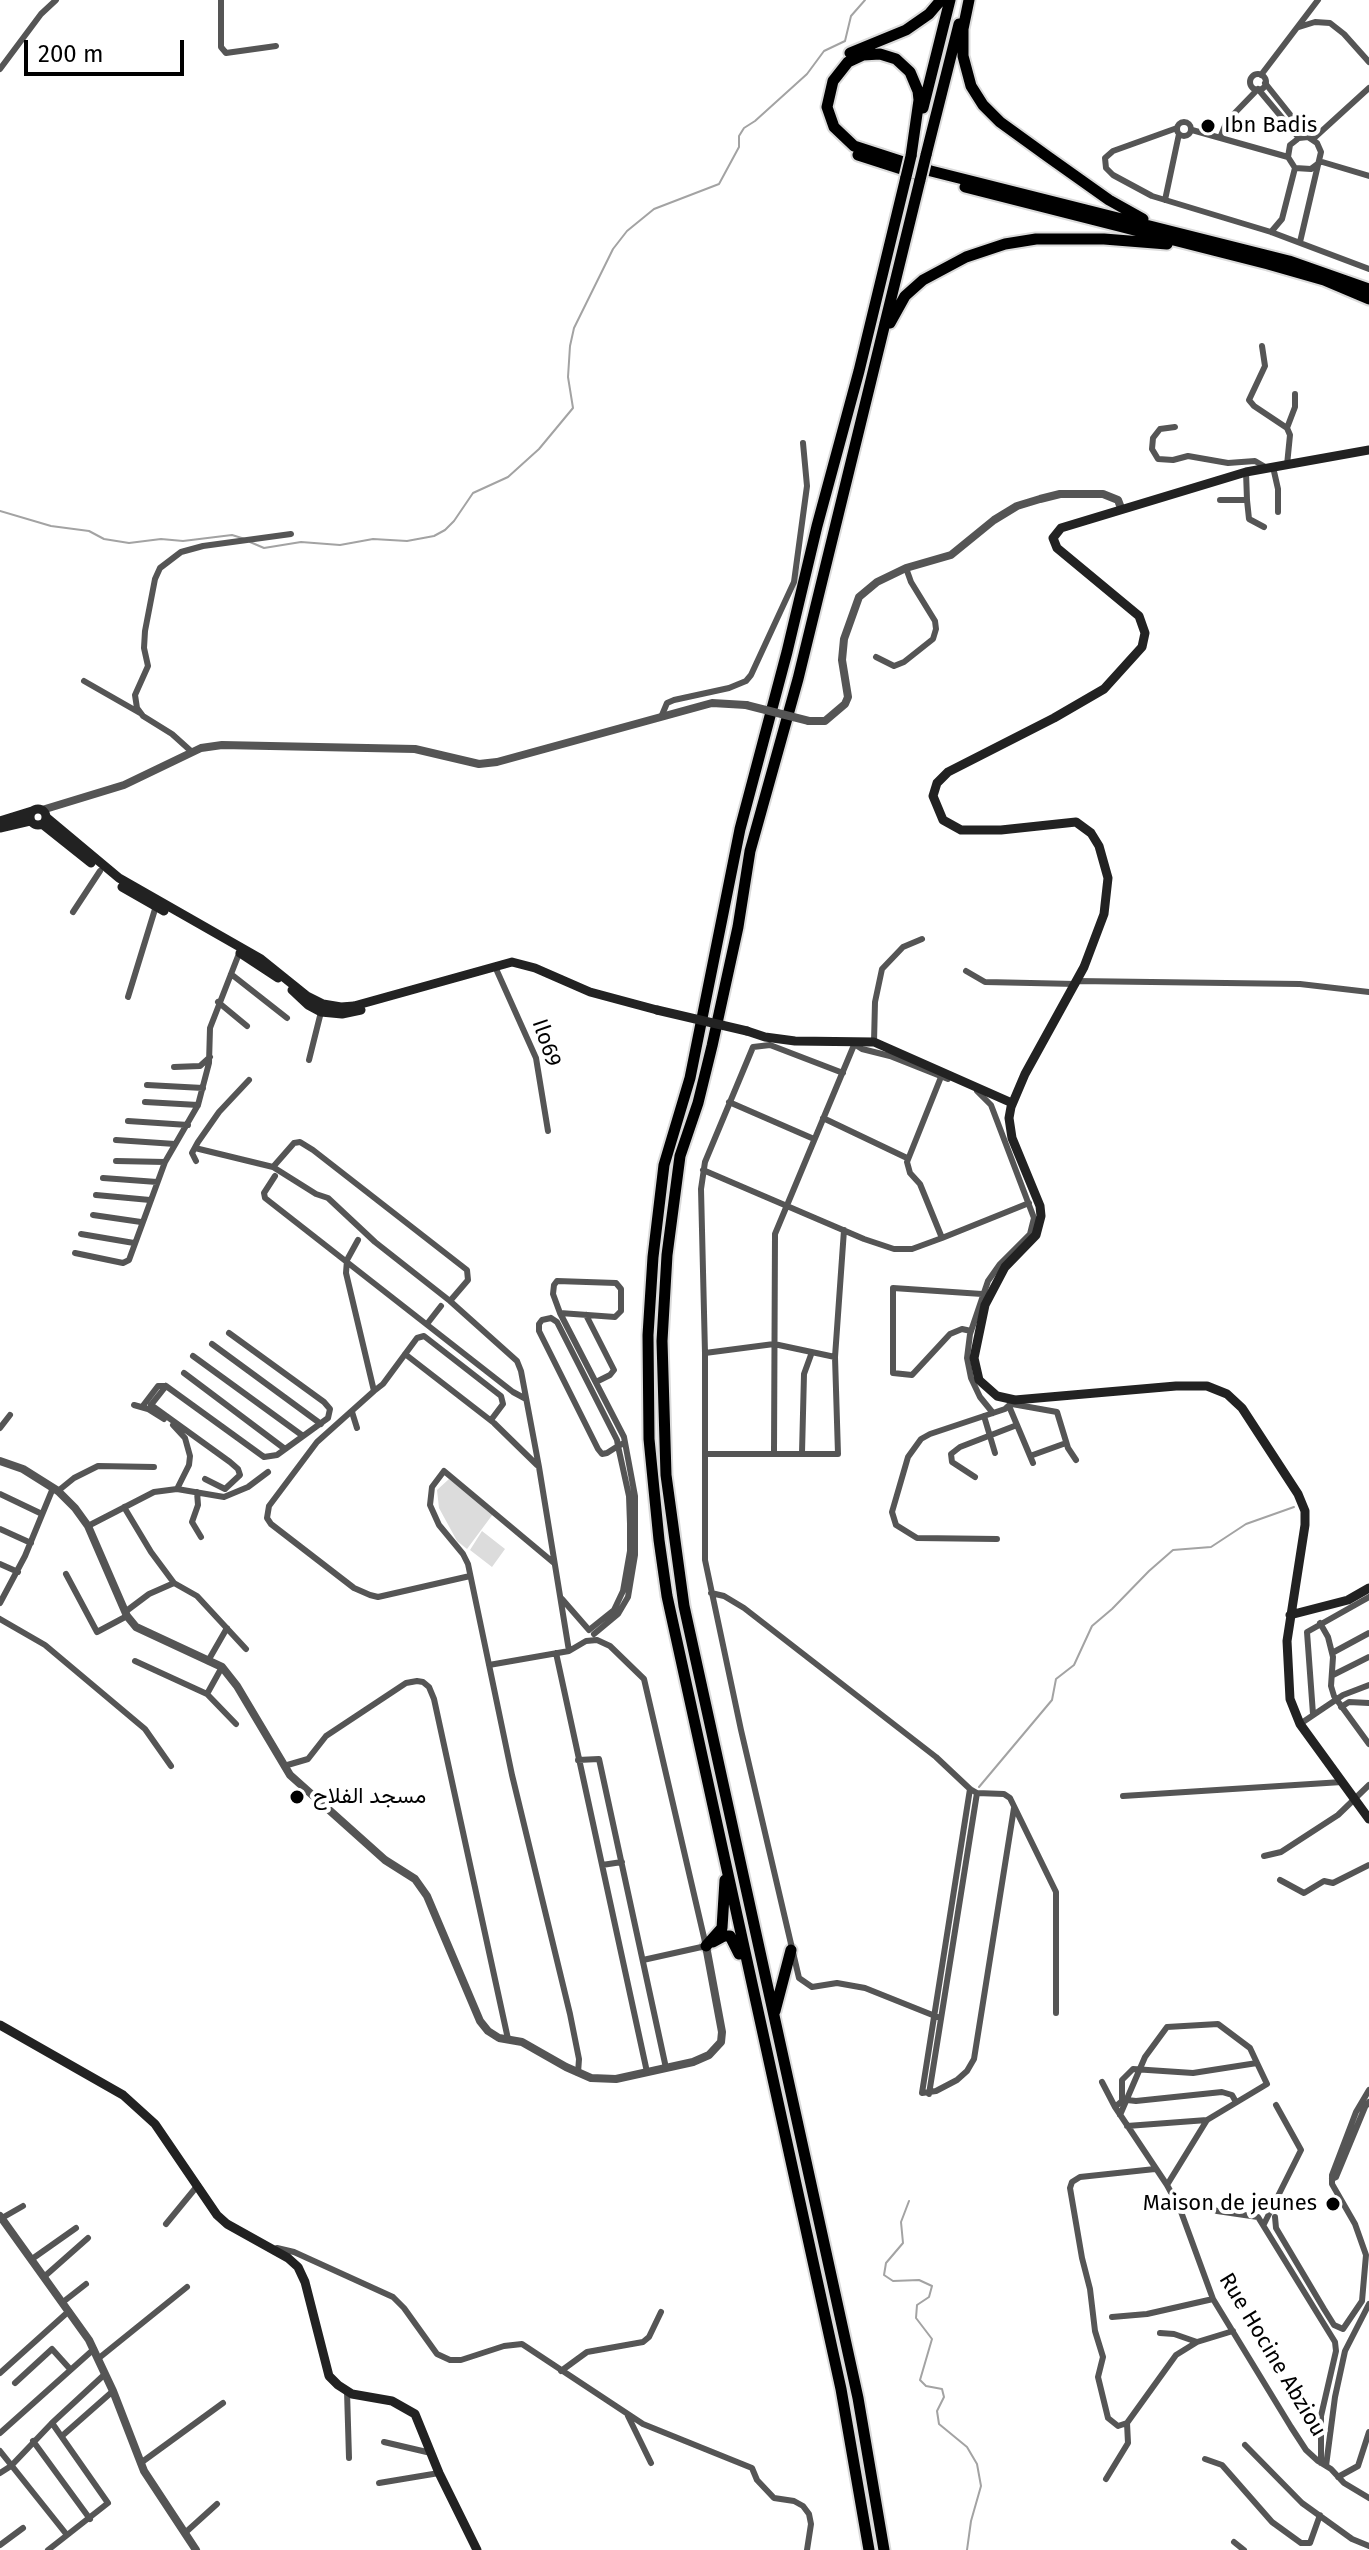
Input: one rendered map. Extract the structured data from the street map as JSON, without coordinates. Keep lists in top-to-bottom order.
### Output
{
  "streets": {
    "street": ["Ilo69", "Rue Hocine Abziou"]
  },
  "places": ["Ibn Badis", "مسجد الفلاح", "Maison de jeunes"],
  "scale_bar": "200 m"
}
